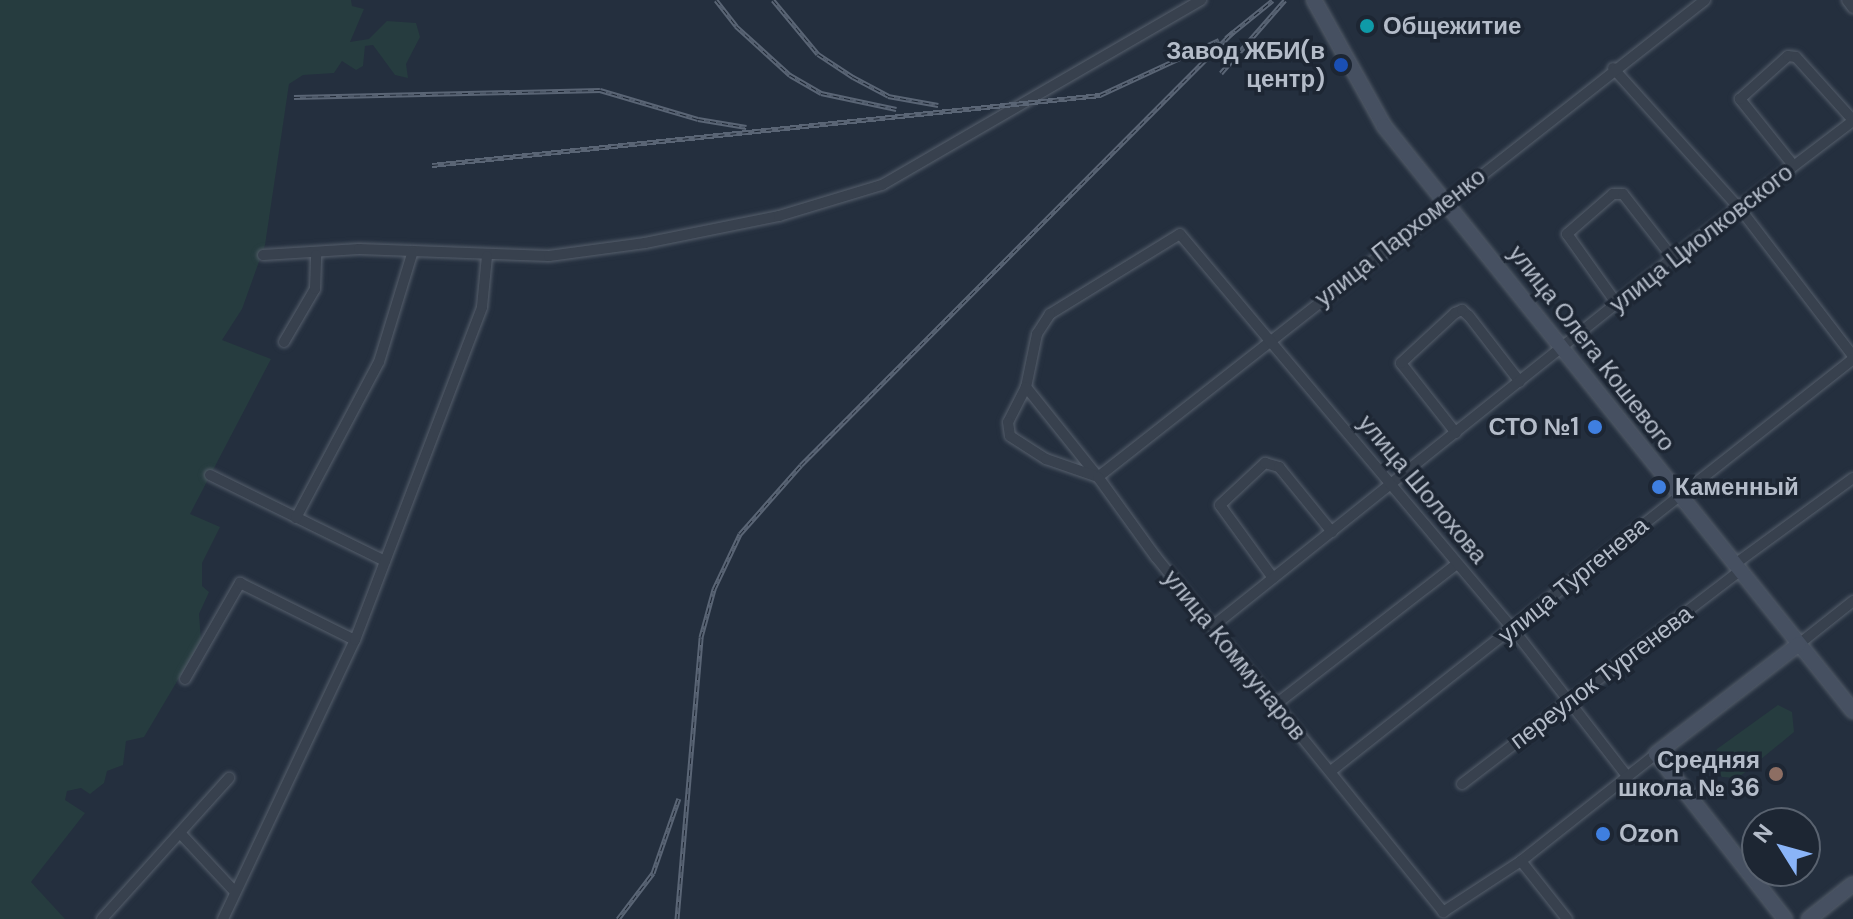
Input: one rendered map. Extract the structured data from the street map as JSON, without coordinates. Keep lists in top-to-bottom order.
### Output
{
  "streets": {
    "street": [
      "улица Пархоменко",
      "улица Циолковского",
      "улица Олега Кошевого",
      "улица Шолохова",
      "улица Тургенева",
      "улица Коммунаров",
      "переулок Тургенева"
    ]
  },
  "crossings": [
    ["улица Пархоменко", "улица Олега Кошевого"],
    ["улица Пархоменко", "улица Шолохова"],
    ["улица Пархоменко", "улица Коммунаров"],
    ["улица Циолковского", "улица Олега Кошевого"],
    ["улица Циолковского", "улица Шолохова"],
    ["улица Циолковского", "улица Коммунаров"],
    ["улица Олега Кошевого", "улица Тургенева"],
    ["улица Олега Кошевого", "переулок Тургенева"],
    ["улица Шолохова", "улица Тургенева"],
    ["улица Шолохова", "улица Коммунаров"],
    ["улица Шолохова", "переулок Тургенева"],
    ["улица Тургенева", "улица Коммунаров"]
  ],
  "places": [
    "Общежитие",
    "Завод ЖБИ(в центр)",
    "СТО №1",
    "Каменный",
    "Средняя школа № 36",
    "Ozon"
  ],
  "north": "top left"
}
